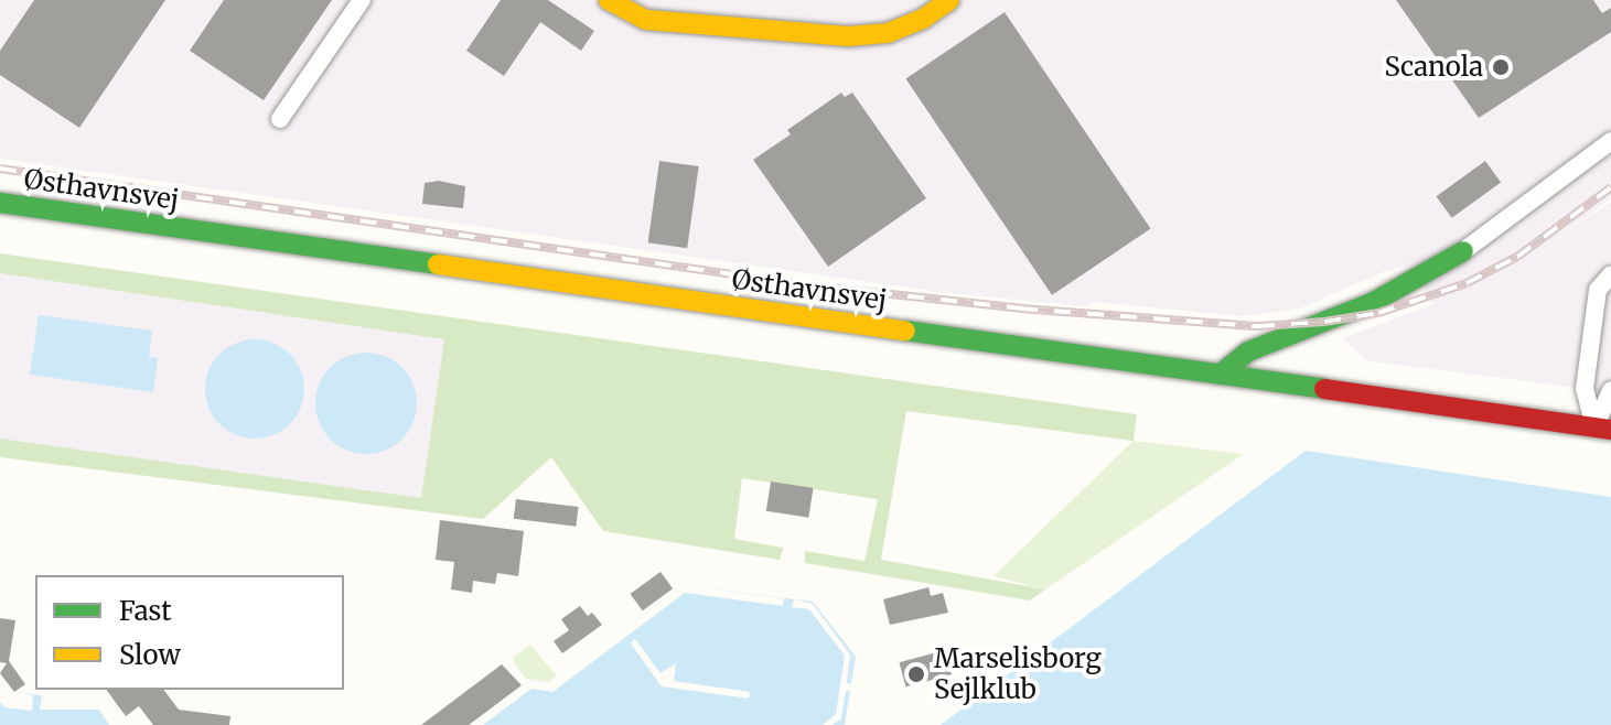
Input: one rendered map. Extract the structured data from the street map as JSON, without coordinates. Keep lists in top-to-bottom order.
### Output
{
  "streets": {
    "street": ["Østhavnsvej"]
  },
  "places": ["Scanola", "Marselisborg Sejlklub"],
  "legend": ["Fast", "Slow"]
}
